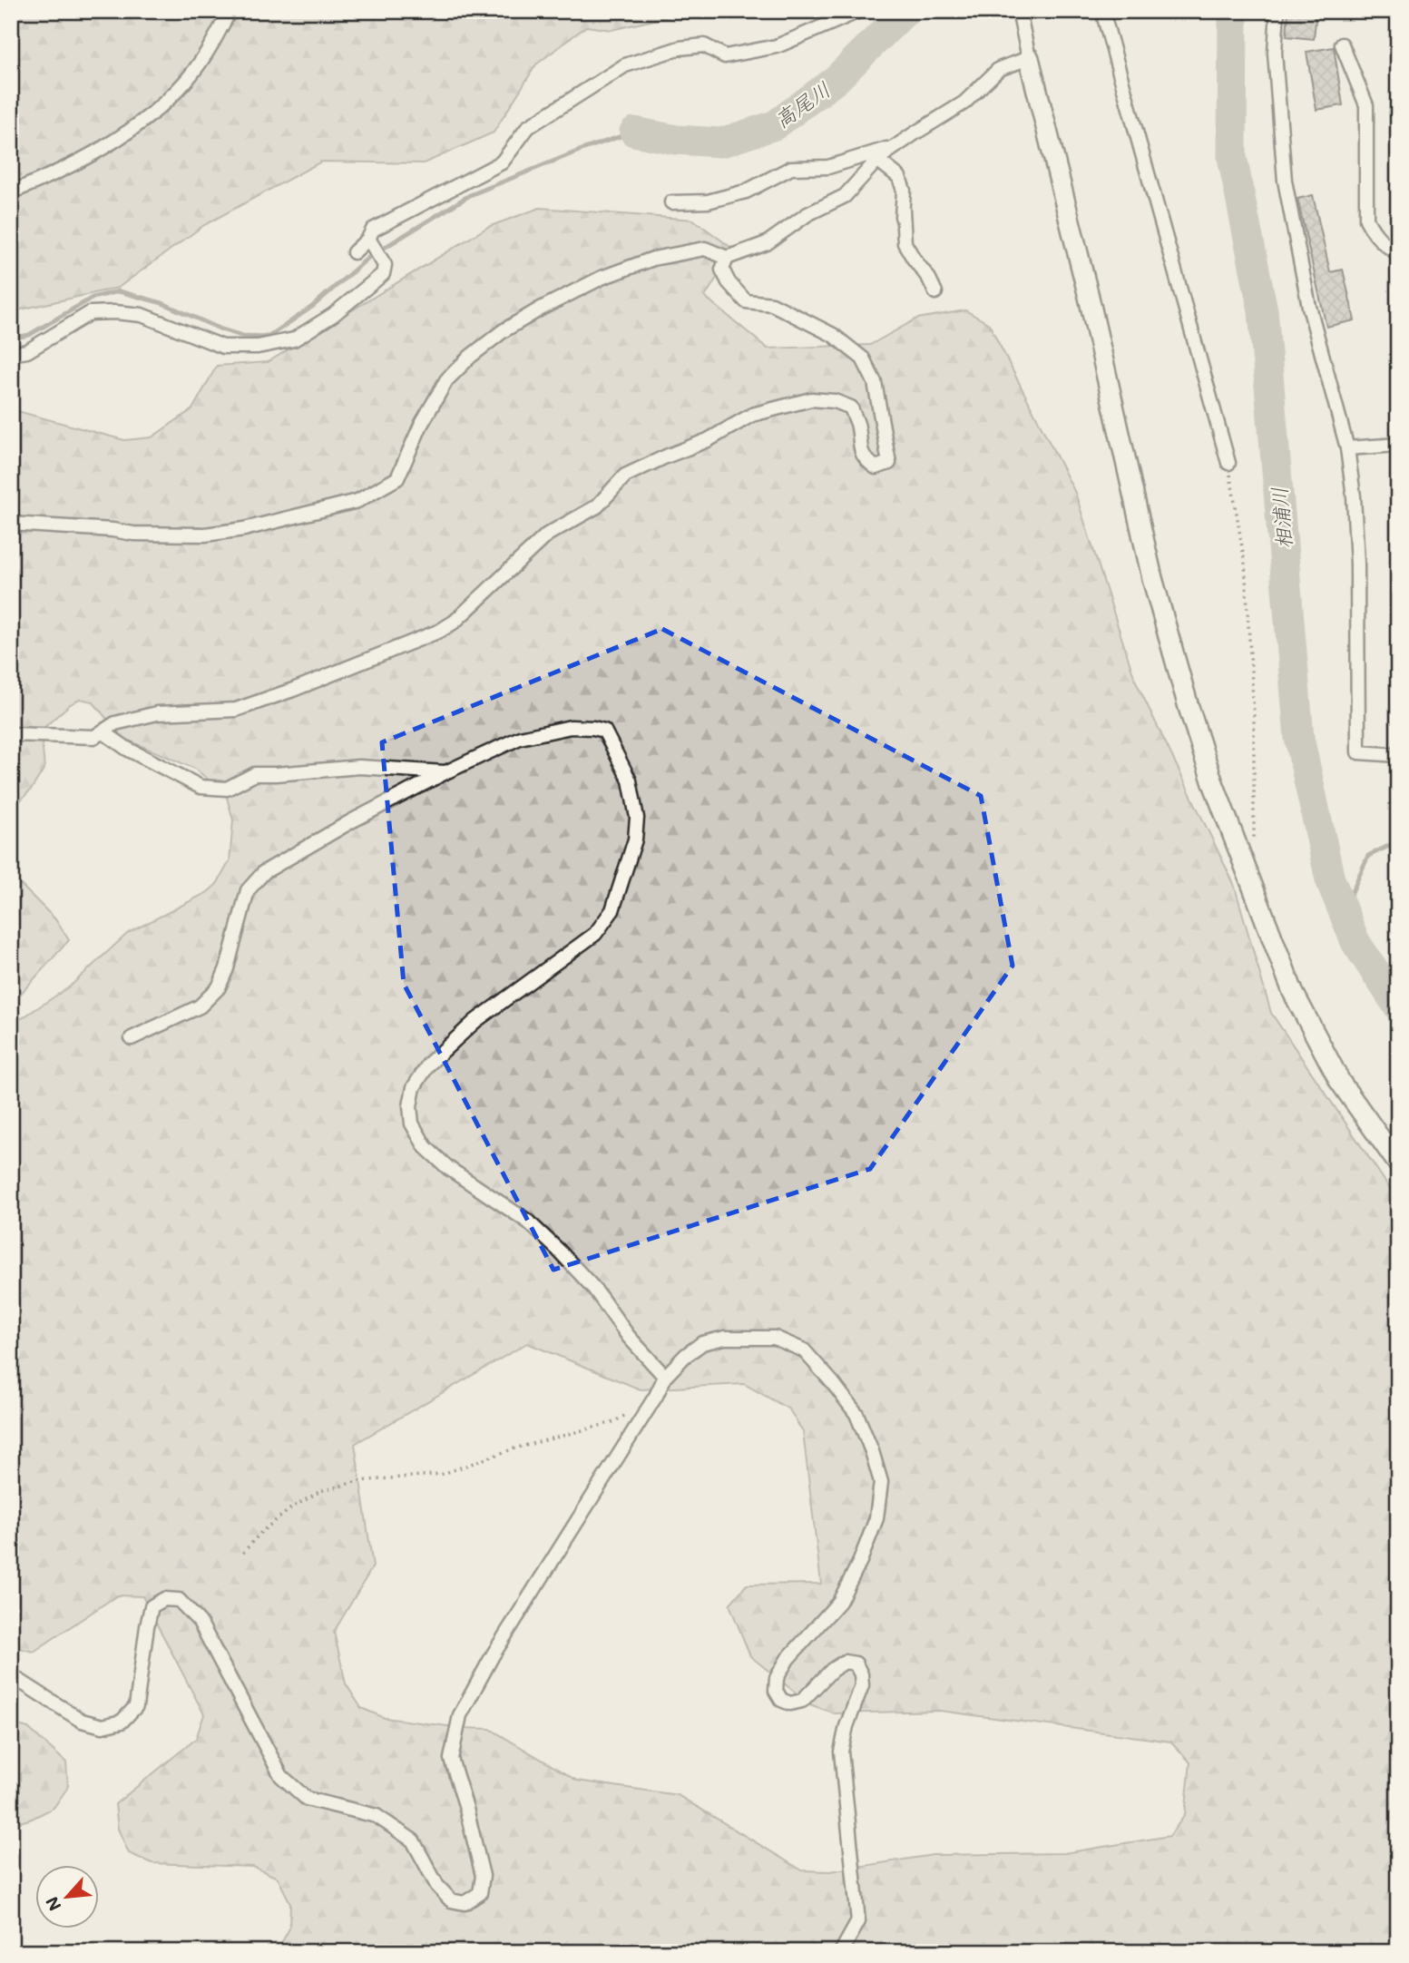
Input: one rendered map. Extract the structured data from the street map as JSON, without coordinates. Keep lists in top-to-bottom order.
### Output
{
  "water": ["高尾川", "相浦川"],
  "north": "bottom left"
}
